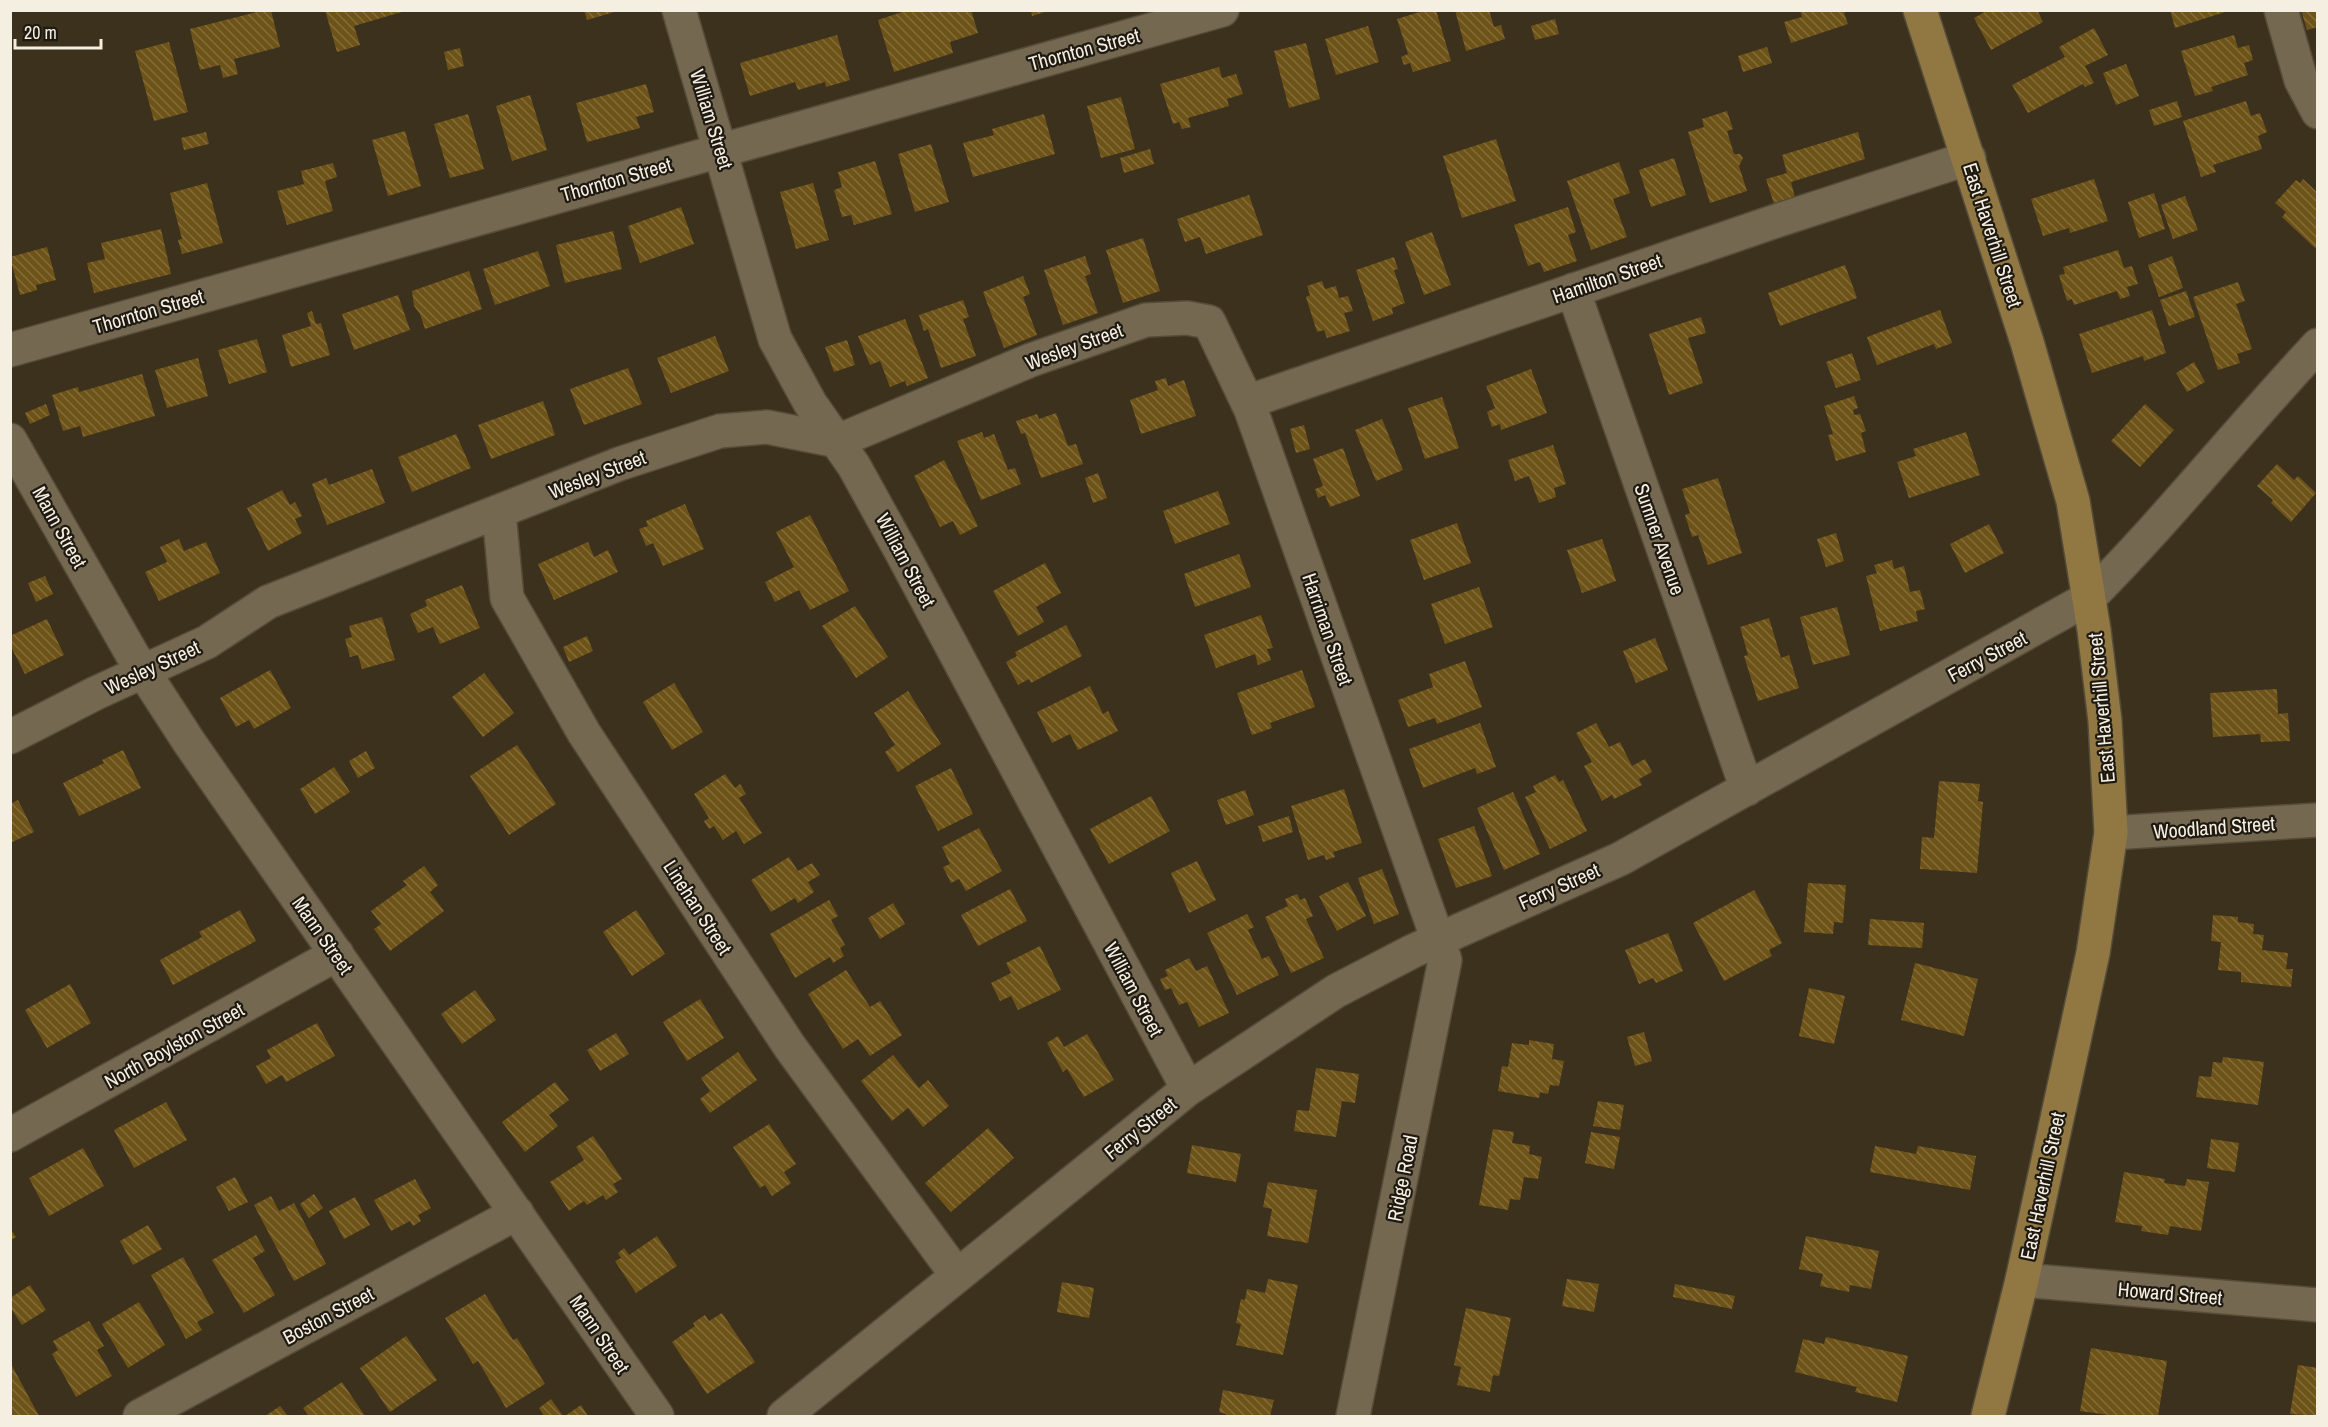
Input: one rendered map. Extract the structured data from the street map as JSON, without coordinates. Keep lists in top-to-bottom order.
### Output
{
  "streets": {
    "main road": ["East Haverhill Street"],
    "street": [
      "Thornton Street",
      "William Street",
      "Hamilton Street",
      "Wesley Street",
      "Mann Street",
      "Sumner Avenue",
      "Harriman Street",
      "Ferry Street",
      "Woodland Street",
      "Linehan Street",
      "North Boylston Street",
      "Ridge Road",
      "Howard Street",
      "Boston Street"
    ]
  },
  "crossings": [
    ["Thornton Street", "William Street"],
    ["William Street", "Wesley Street"],
    ["William Street", "Ferry Street"],
    ["East Haverhill Street", "Hamilton Street"],
    ["East Haverhill Street", "Ferry Street"],
    ["East Haverhill Street", "Woodland Street"],
    ["East Haverhill Street", "Howard Street"],
    ["Hamilton Street", "Sumner Avenue"],
    ["Hamilton Street", "Harriman Street"],
    ["Wesley Street", "Mann Street"],
    ["Wesley Street", "Harriman Street"],
    ["Wesley Street", "Linehan Street"],
    ["Mann Street", "North Boylston Street"],
    ["Mann Street", "Boston Street"],
    ["Sumner Avenue", "Ferry Street"],
    ["Harriman Street", "Ferry Street"],
    ["Harriman Street", "Ridge Road"],
    ["Ferry Street", "Linehan Street"],
    ["Ferry Street", "Ridge Road"]
  ],
  "scale_bar": "20 m"
}
